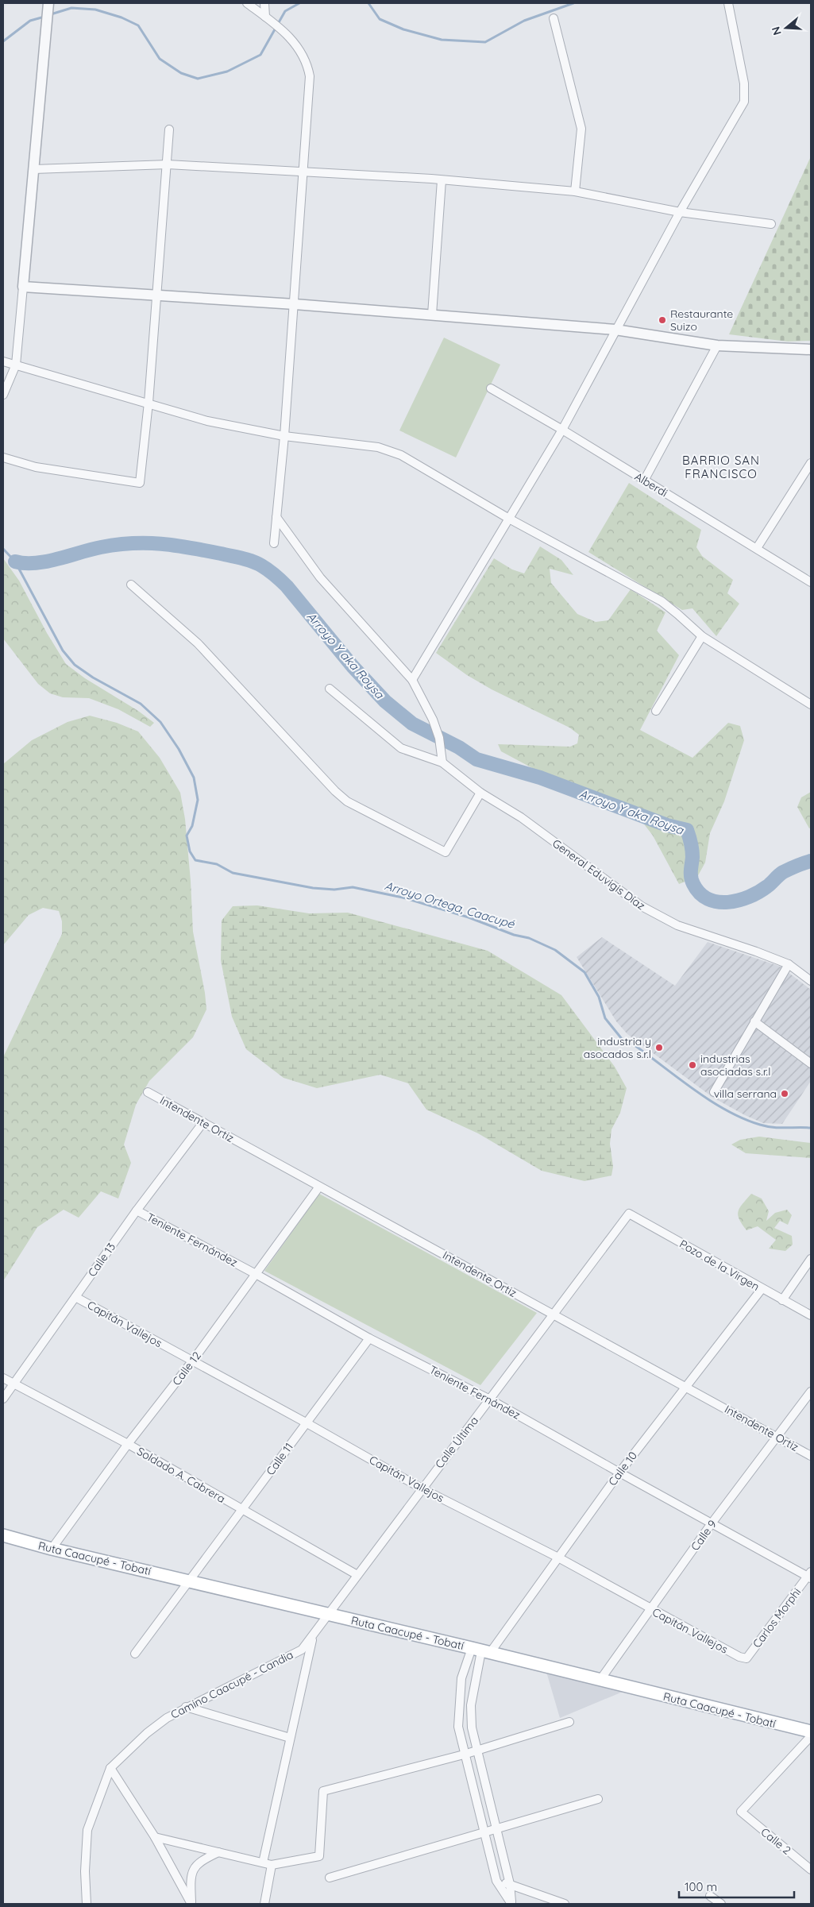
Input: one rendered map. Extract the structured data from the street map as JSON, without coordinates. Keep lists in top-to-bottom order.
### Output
{
  "streets": {
    "main road": ["Ruta Caacupé - Tobatí"],
    "street": [
      "Alberdi",
      "General Eduvigis Díaz",
      "Intendente Ortiz",
      "Teniente Fernández",
      "Calle 13",
      "Pozo de la Virgen",
      "Capitán Vallejos",
      "Calle 12",
      "Calle Última",
      "Calle 11",
      "Calle 10",
      "Soldado A. Cabrera",
      "Calle 9",
      "Carlos Morphi",
      "Camino Caacupé - Candia",
      "Calle 2"
    ]
  },
  "crossings": [
    ["Intendente Ortiz", "Calle 13"],
    ["Intendente Ortiz", "Calle 12"],
    ["Intendente Ortiz", "Calle Última"],
    ["Intendente Ortiz", "Calle 10"],
    ["Intendente Ortiz", "Calle 9"],
    ["Teniente Fernández", "Calle 13"],
    ["Teniente Fernández", "Calle 12"],
    ["Teniente Fernández", "Calle Última"],
    ["Teniente Fernández", "Calle 11"],
    ["Teniente Fernández", "Calle 10"],
    ["Teniente Fernández", "Calle 9"],
    ["Teniente Fernández", "Carlos Morphi"],
    ["Calle 13", "Capitán Vallejos"],
    ["Calle 13", "Soldado A. Cabrera"],
    ["Pozo de la Virgen", "Calle Última"],
    ["Pozo de la Virgen", "Calle 10"],
    ["Capitán Vallejos", "Calle 12"],
    ["Capitán Vallejos", "Calle Última"],
    ["Capitán Vallejos", "Calle 11"],
    ["Capitán Vallejos", "Calle 10"],
    ["Capitán Vallejos", "Calle 9"],
    ["Capitán Vallejos", "Carlos Morphi"],
    ["Calle 12", "Soldado A. Cabrera"],
    ["Calle 12", "Ruta Caacupé - Tobatí"],
    ["Calle Última", "Soldado A. Cabrera"],
    ["Calle Última", "Ruta Caacupé - Tobatí"],
    ["Calle Última", "Camino Caacupé - Candia"],
    ["Calle 11", "Soldado A. Cabrera"],
    ["Calle 11", "Ruta Caacupé - Tobatí"],
    ["Calle 10", "Ruta Caacupé - Tobatí"],
    ["Calle 9", "Ruta Caacupé - Tobatí"],
    ["Ruta Caacupé - Tobatí", "Camino Caacupé - Candia"]
  ],
  "districts": ["BARRIO SAN FRANCISCO"],
  "water": ["Arroyo Y aka Roysa", "Arroyo Ortega, Caacupé"],
  "places": [
    "Restaurante Suizo",
    "industria y asocados s.r.l",
    "industrias asociadas s.r.l",
    "villa serrana"
  ],
  "scale_bar": "100 m",
  "north": "left"
}
